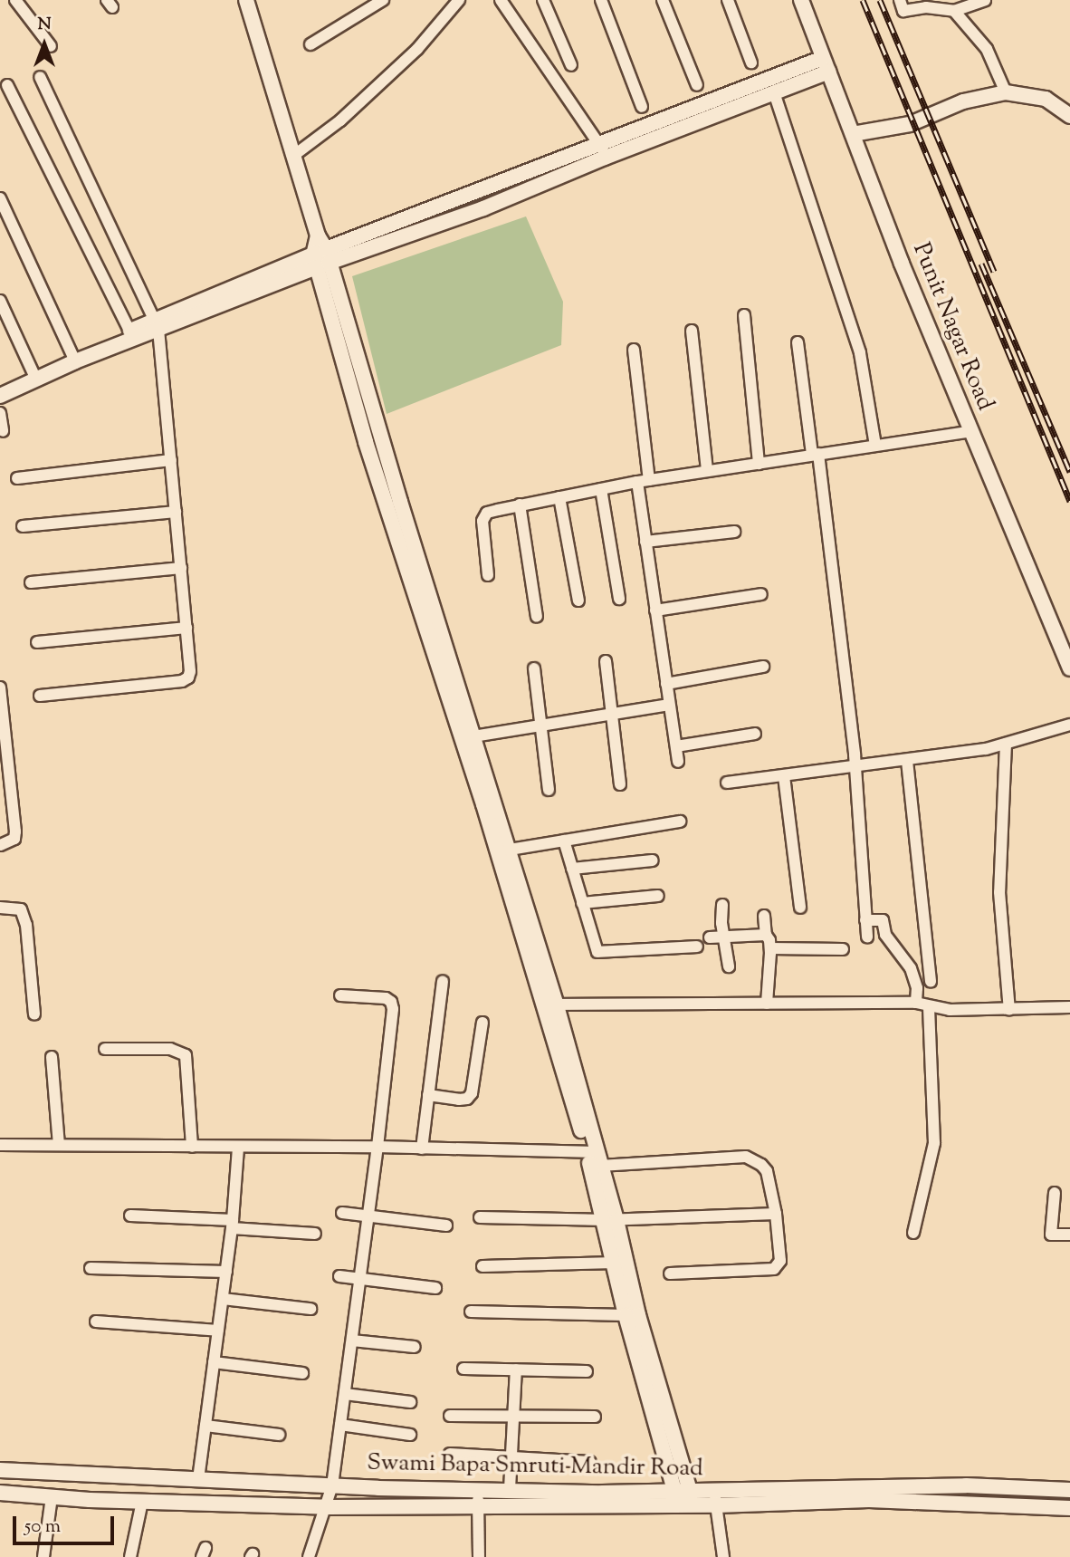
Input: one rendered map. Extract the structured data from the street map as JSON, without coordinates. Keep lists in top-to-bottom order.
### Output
{
  "streets": {
    "street": ["Punit Nagar Road", "Swami Bapa Smruti Mandir Road"]
  },
  "scale_bar": "50 m",
  "north": "top"
}
